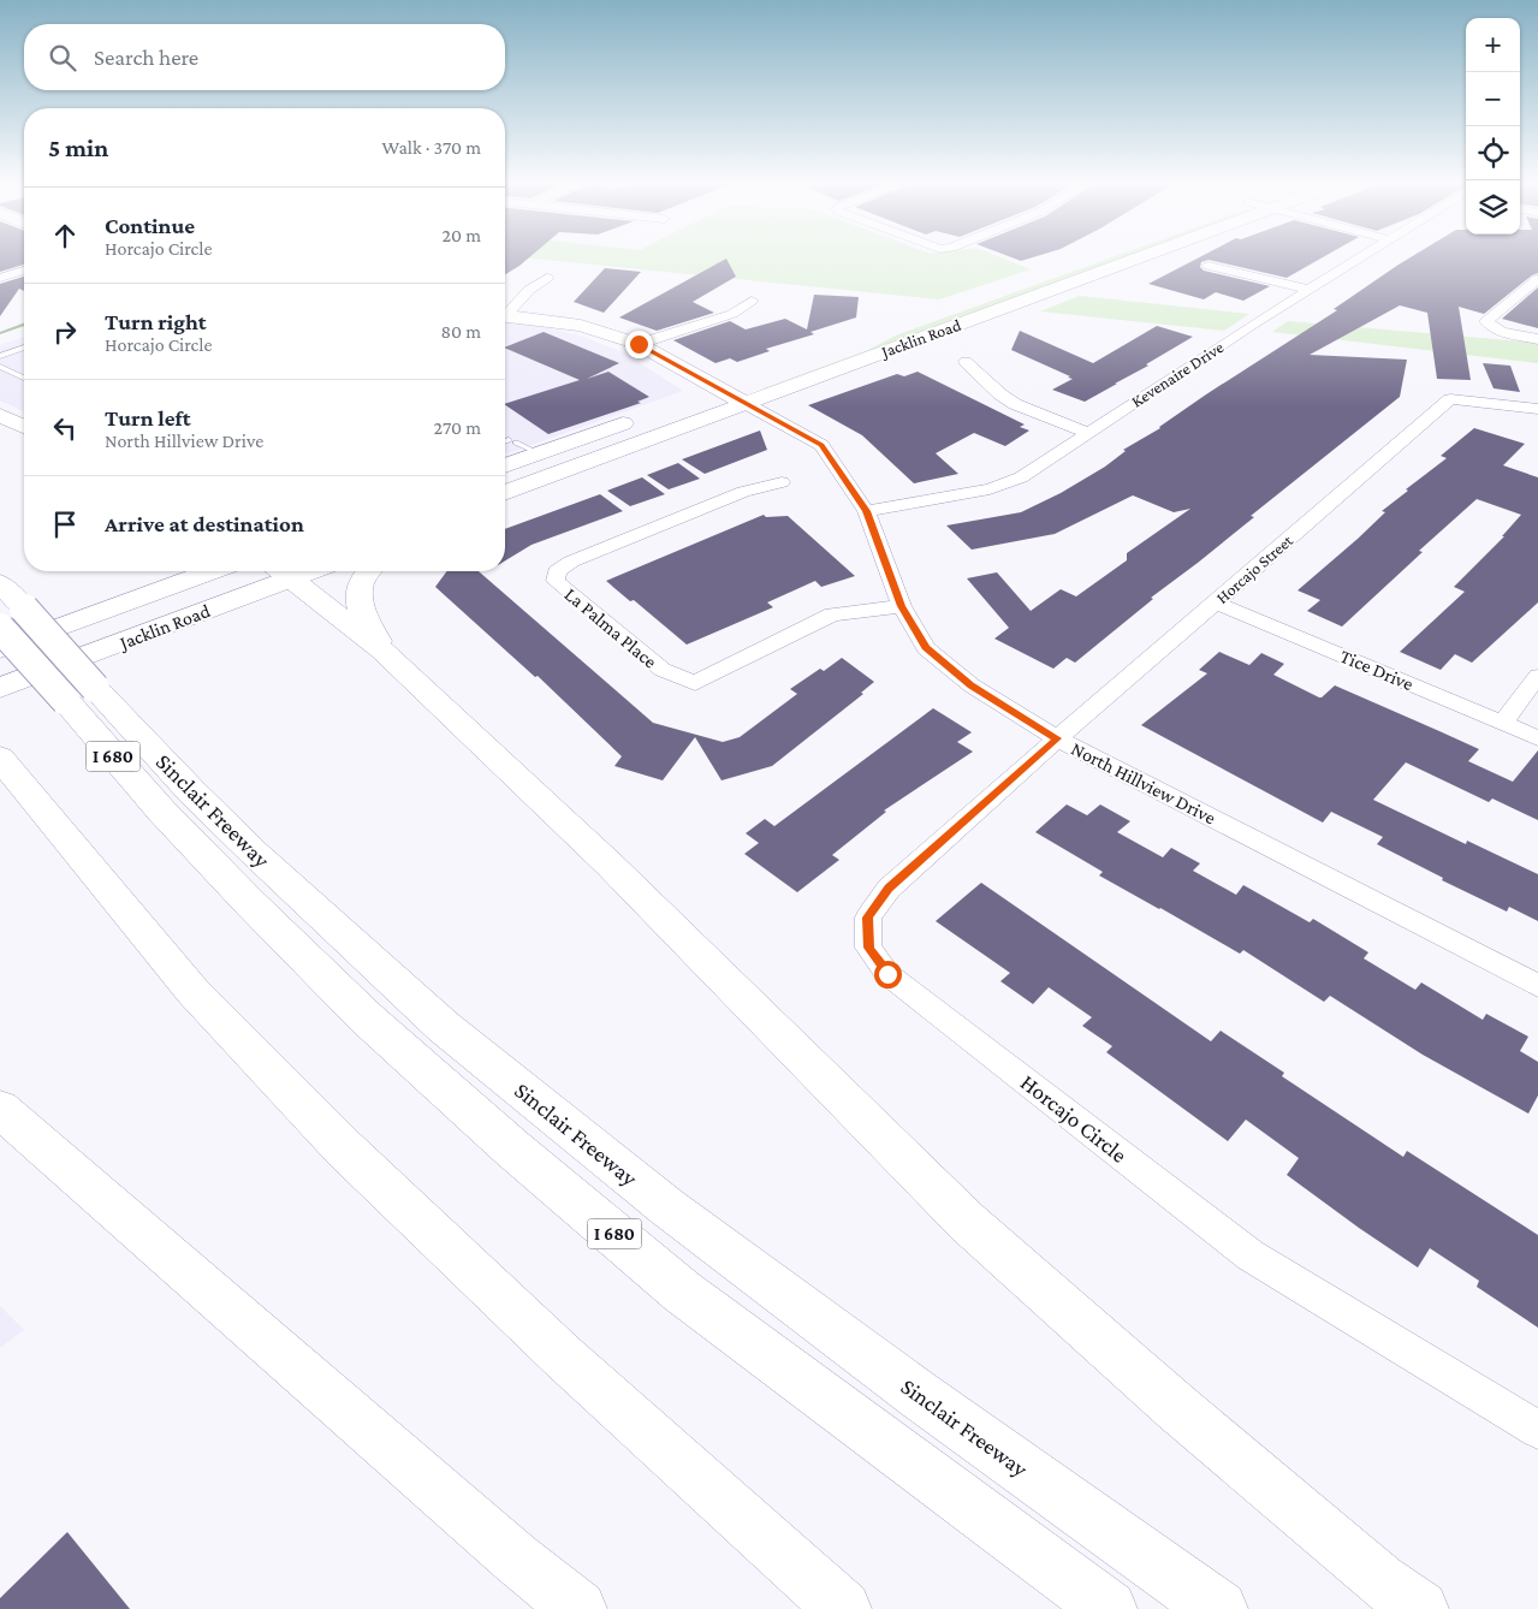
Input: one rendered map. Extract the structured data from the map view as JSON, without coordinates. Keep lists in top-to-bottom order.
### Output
{
  "streets": {
    "main road": [
      "Jacklin Road",
      "I 680",
      "North Hillview Drive",
      "Sinclair Freeway"
    ],
    "street": [
      "Kevenaire Drive",
      "Horcajo Street",
      "La Palma Place",
      "Tice Drive",
      "Horcajo Circle"
    ]
  },
  "crossings": [
    ["Jacklin Road", "North Hillview Drive"],
    ["Kevenaire Drive", "North Hillview Drive"],
    ["Horcajo Street", "Tice Drive"],
    ["Horcajo Street", "North Hillview Drive"],
    ["Horcajo Street", "Horcajo Circle"],
    ["La Palma Place", "North Hillview Drive"],
    ["North Hillview Drive", "Horcajo Circle"]
  ],
  "page": {
    "map_buttons": ["+", "−"],
    "search": "Search here",
    "heading": ["5 min", "Walk · 370 m"],
    "list": [
      ["Continue", "Horcajo Circle", "20 m"],
      ["Turn right", "Horcajo Circle", "80 m"],
      ["Turn left", "North Hillview Drive", "270 m"],
      "Arrive at destination"
    ]
  }
}
